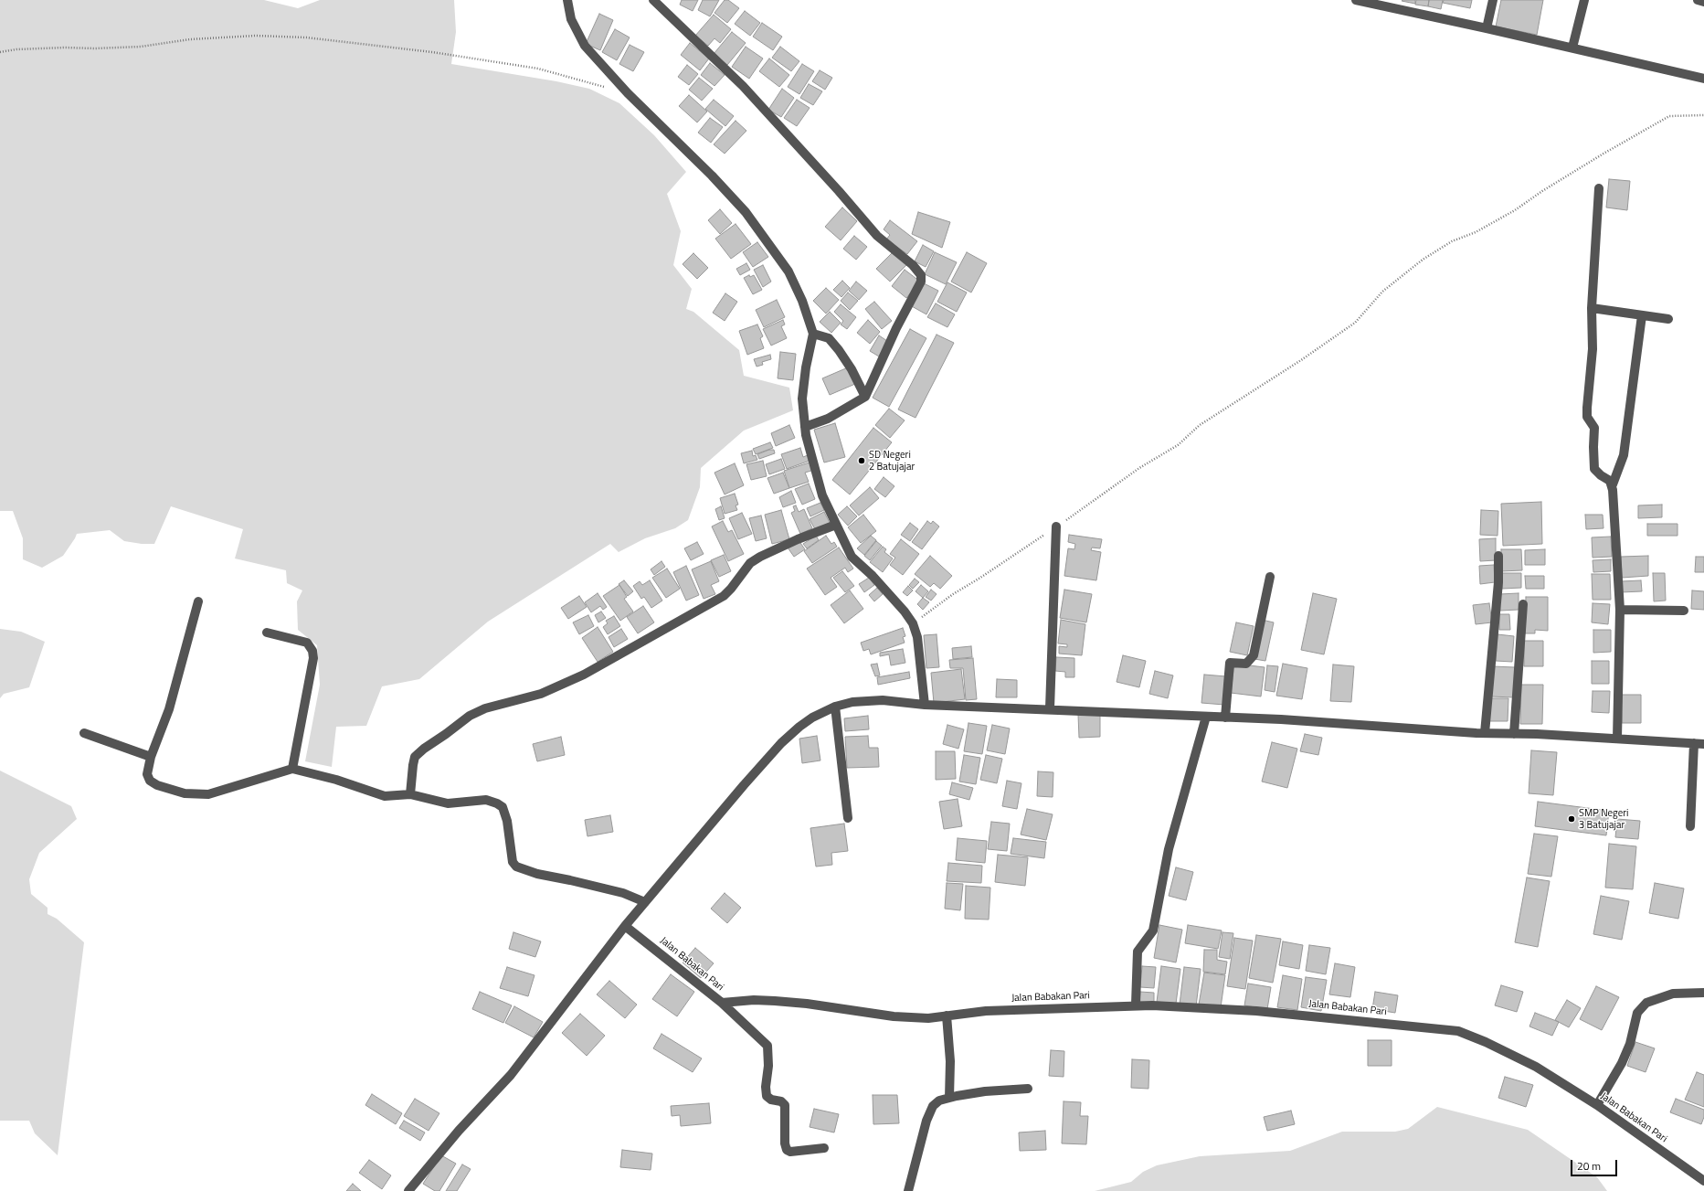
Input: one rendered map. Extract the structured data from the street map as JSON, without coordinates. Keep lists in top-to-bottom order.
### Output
{
  "streets": {
    "street": ["Jalan Babakan Pari"]
  },
  "places": ["SD Negeri 2 Batujajar", "SMP Negeri 3 Batujajar"],
  "scale_bar": "20 m"
}
